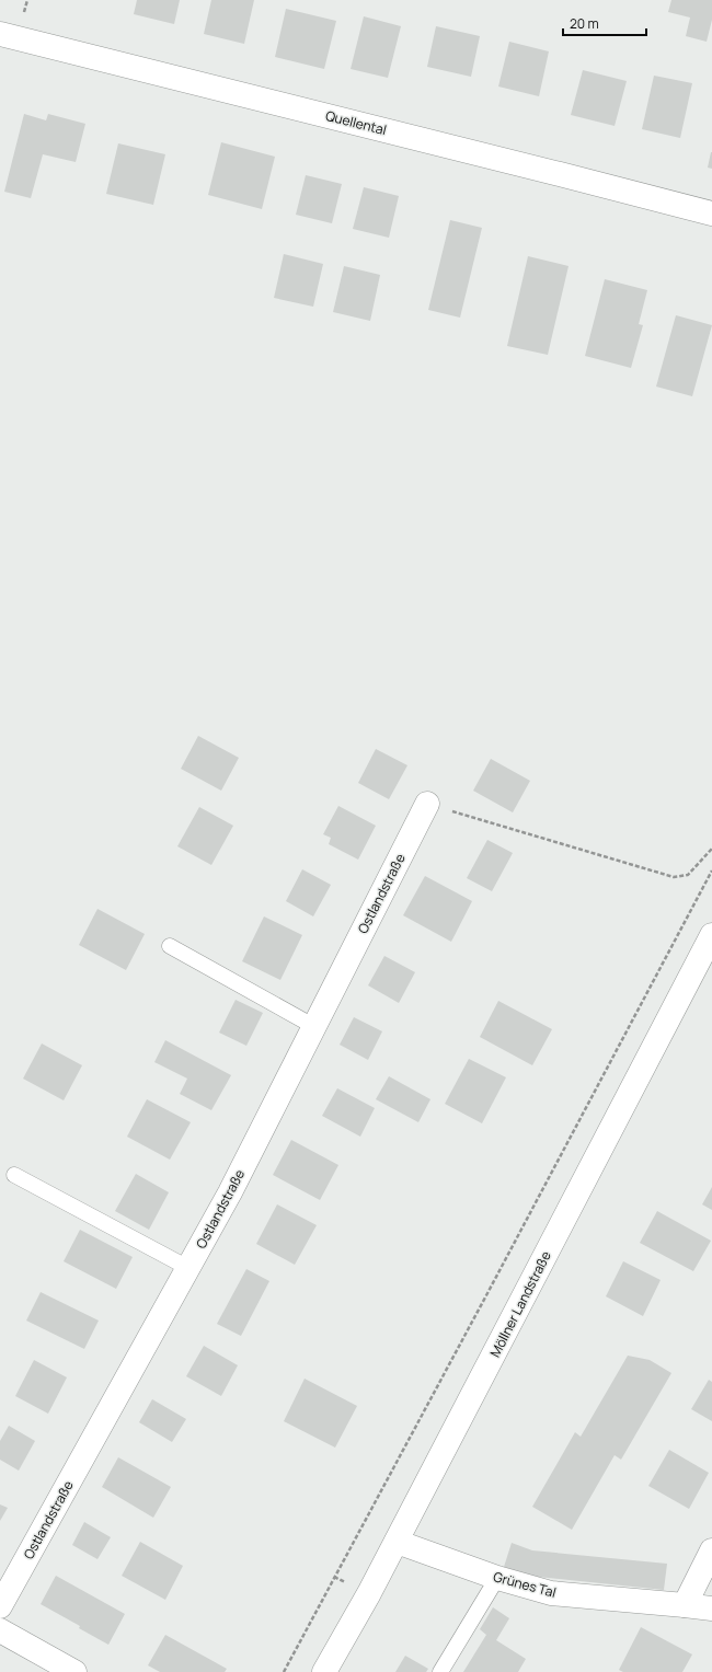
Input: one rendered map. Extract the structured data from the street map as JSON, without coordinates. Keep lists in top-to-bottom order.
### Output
{
  "streets": {
    "street": [
      "Quellental",
      "Ostlandstraße",
      "Möllner Landstraße",
      "Grünes Tal"
    ]
  },
  "crossings": [
    ["Möllner Landstraße", "Grünes Tal"]
  ],
  "scale_bar": "20 m"
}
